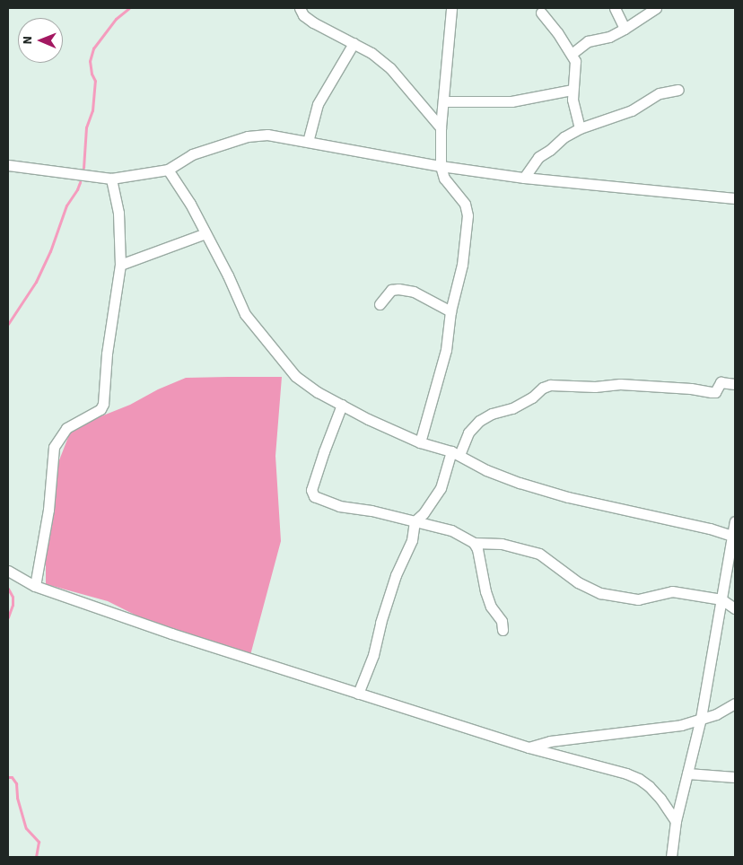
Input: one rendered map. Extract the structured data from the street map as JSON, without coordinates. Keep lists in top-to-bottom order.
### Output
{
  "north": "left"
}
